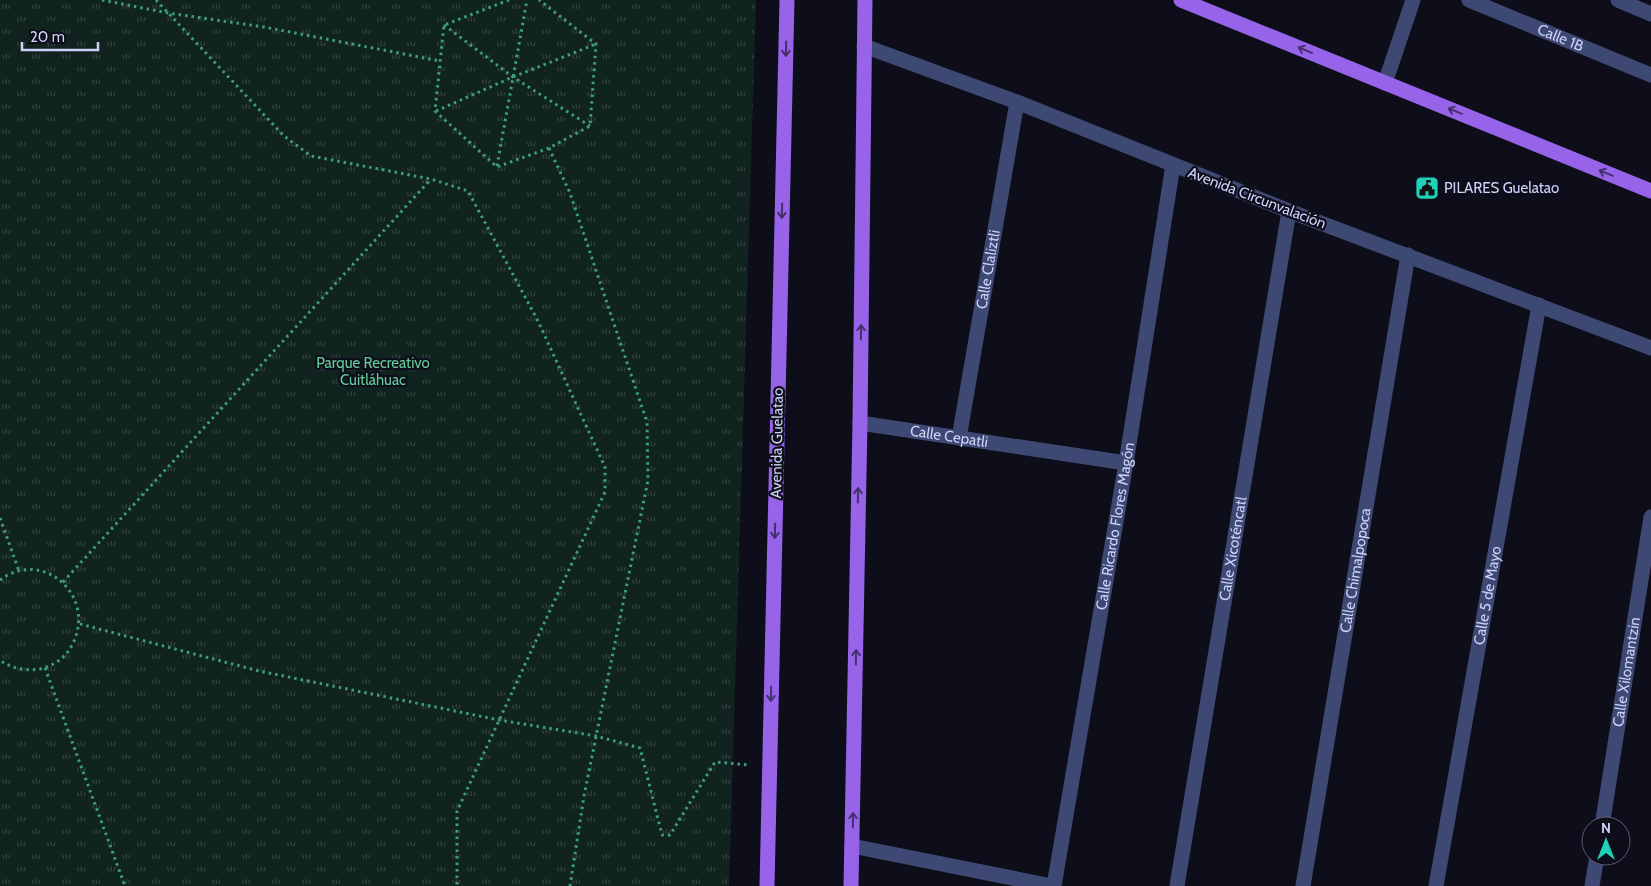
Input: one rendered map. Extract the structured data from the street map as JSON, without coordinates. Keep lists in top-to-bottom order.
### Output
{
  "streets": {
    "main road": ["Avenida Guelatao"],
    "street": [
      "Calle 1B",
      "Avenida Circunvalación",
      "Calle Claliztli",
      "Calle Cepatli",
      "Calle Ricardo Flores Magón",
      "Calle Xicoténcatl",
      "Calle Chimalpopoca",
      "Calle 5 de Mayo",
      "Calle Xilomantzin"
    ]
  },
  "crossings": [
    ["Avenida Circunvalación", "Calle Claliztli"],
    ["Avenida Circunvalación", "Calle Ricardo Flores Magón"],
    ["Avenida Circunvalación", "Calle Xicoténcatl"],
    ["Avenida Circunvalación", "Calle Chimalpopoca"],
    ["Avenida Circunvalación", "Calle 5 de Mayo"],
    ["Calle Claliztli", "Calle Cepatli"],
    ["Calle Cepatli", "Calle Ricardo Flores Magón"]
  ],
  "parks": ["Parque Recreativo Cuitláhuac"],
  "places": {
    "public building": ["PILARES Guelatao"]
  },
  "scale_bar": "20 m",
  "north": "top"
}
